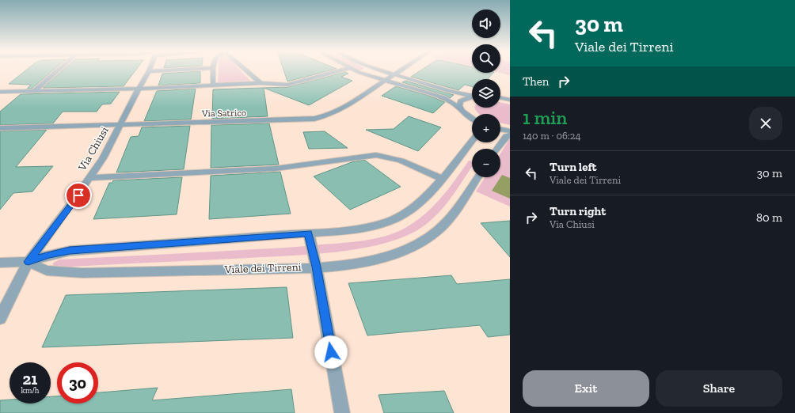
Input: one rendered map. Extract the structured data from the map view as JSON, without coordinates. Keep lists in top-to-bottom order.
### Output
{
  "streets": {
    "street": ["Via Satrico", "Via Chiusi", "Viale dei Tirreni"]
  },
  "crossings": [
    ["Via Satrico", "Via Chiusi"],
    ["Via Chiusi", "Viale dei Tirreni"]
  ],
  "page": {
    "turn": ["30 m", "Viale dei Tirreni"],
    "map_buttons": ["+", "−"],
    "then": "Then",
    "heading": ["1 min", "140 m · 06:24"],
    "list": [
      {
        "name": "Turn left",
        "note": "Viale dei Tirreni",
        "value": "30 m"
      },
      {
        "name": "Turn right",
        "note": "Via Chiusi",
        "value": "80 m"
      }
    ],
    "speed": "21 km/h",
    "limit": "30",
    "buttons": ["Exit", "Share"]
  }
}
